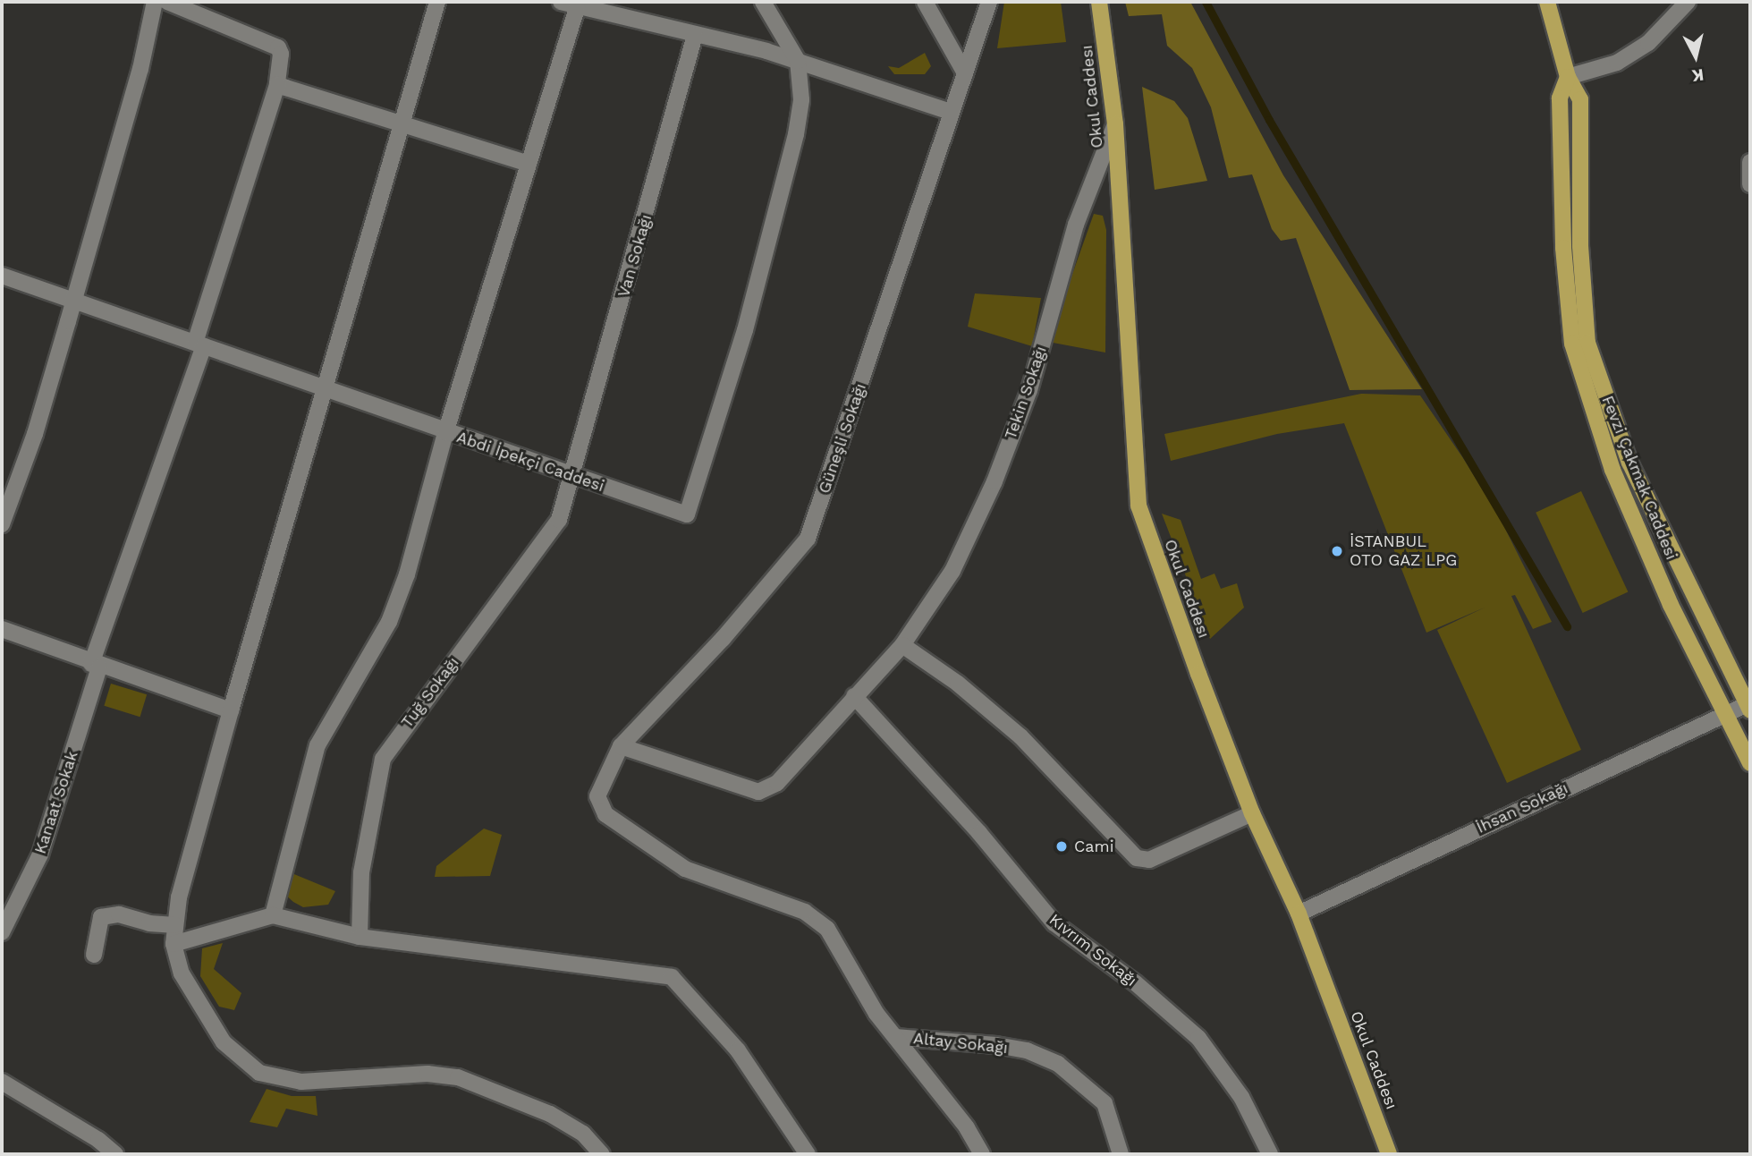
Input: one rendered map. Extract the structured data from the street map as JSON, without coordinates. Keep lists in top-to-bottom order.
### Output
{
  "streets": {
    "main road": ["Okul Caddesı", "Fevzi Çakmak Caddesi"],
    "street": [
      "Van Sokağı",
      "Tekin Sokağı",
      "Güneşli Sokağı",
      "Abdi İpekçi Caddesi",
      "Tuğ Sokağı",
      "Kanaat Sokak",
      "İhsan Sokağı",
      "Kıvrım Sokağı",
      "Altay Sokağı"
    ]
  },
  "crossings": [
    ["Okul Caddesı", "Tekin Sokağı"],
    ["Okul Caddesı", "İhsan Sokağı"],
    ["Van Sokağı", "Abdi İpekçi Caddesi"],
    ["Van Sokağı", "Tuğ Sokağı"],
    ["Tekin Sokağı", "Güneşli Sokağı"],
    ["Tekin Sokağı", "Kıvrım Sokağı"],
    ["Güneşli Sokağı", "Altay Sokağı"],
    ["Abdi İpekçi Caddesi", "Tuğ Sokağı"],
    ["Abdi İpekçi Caddesi", "Kanaat Sokak"],
    ["Fevzi Çakmak Caddesi", "İhsan Sokağı"]
  ],
  "places": ["İSTANBUL OTO GAZ LPG", "Cami"],
  "north": "bottom"
}
